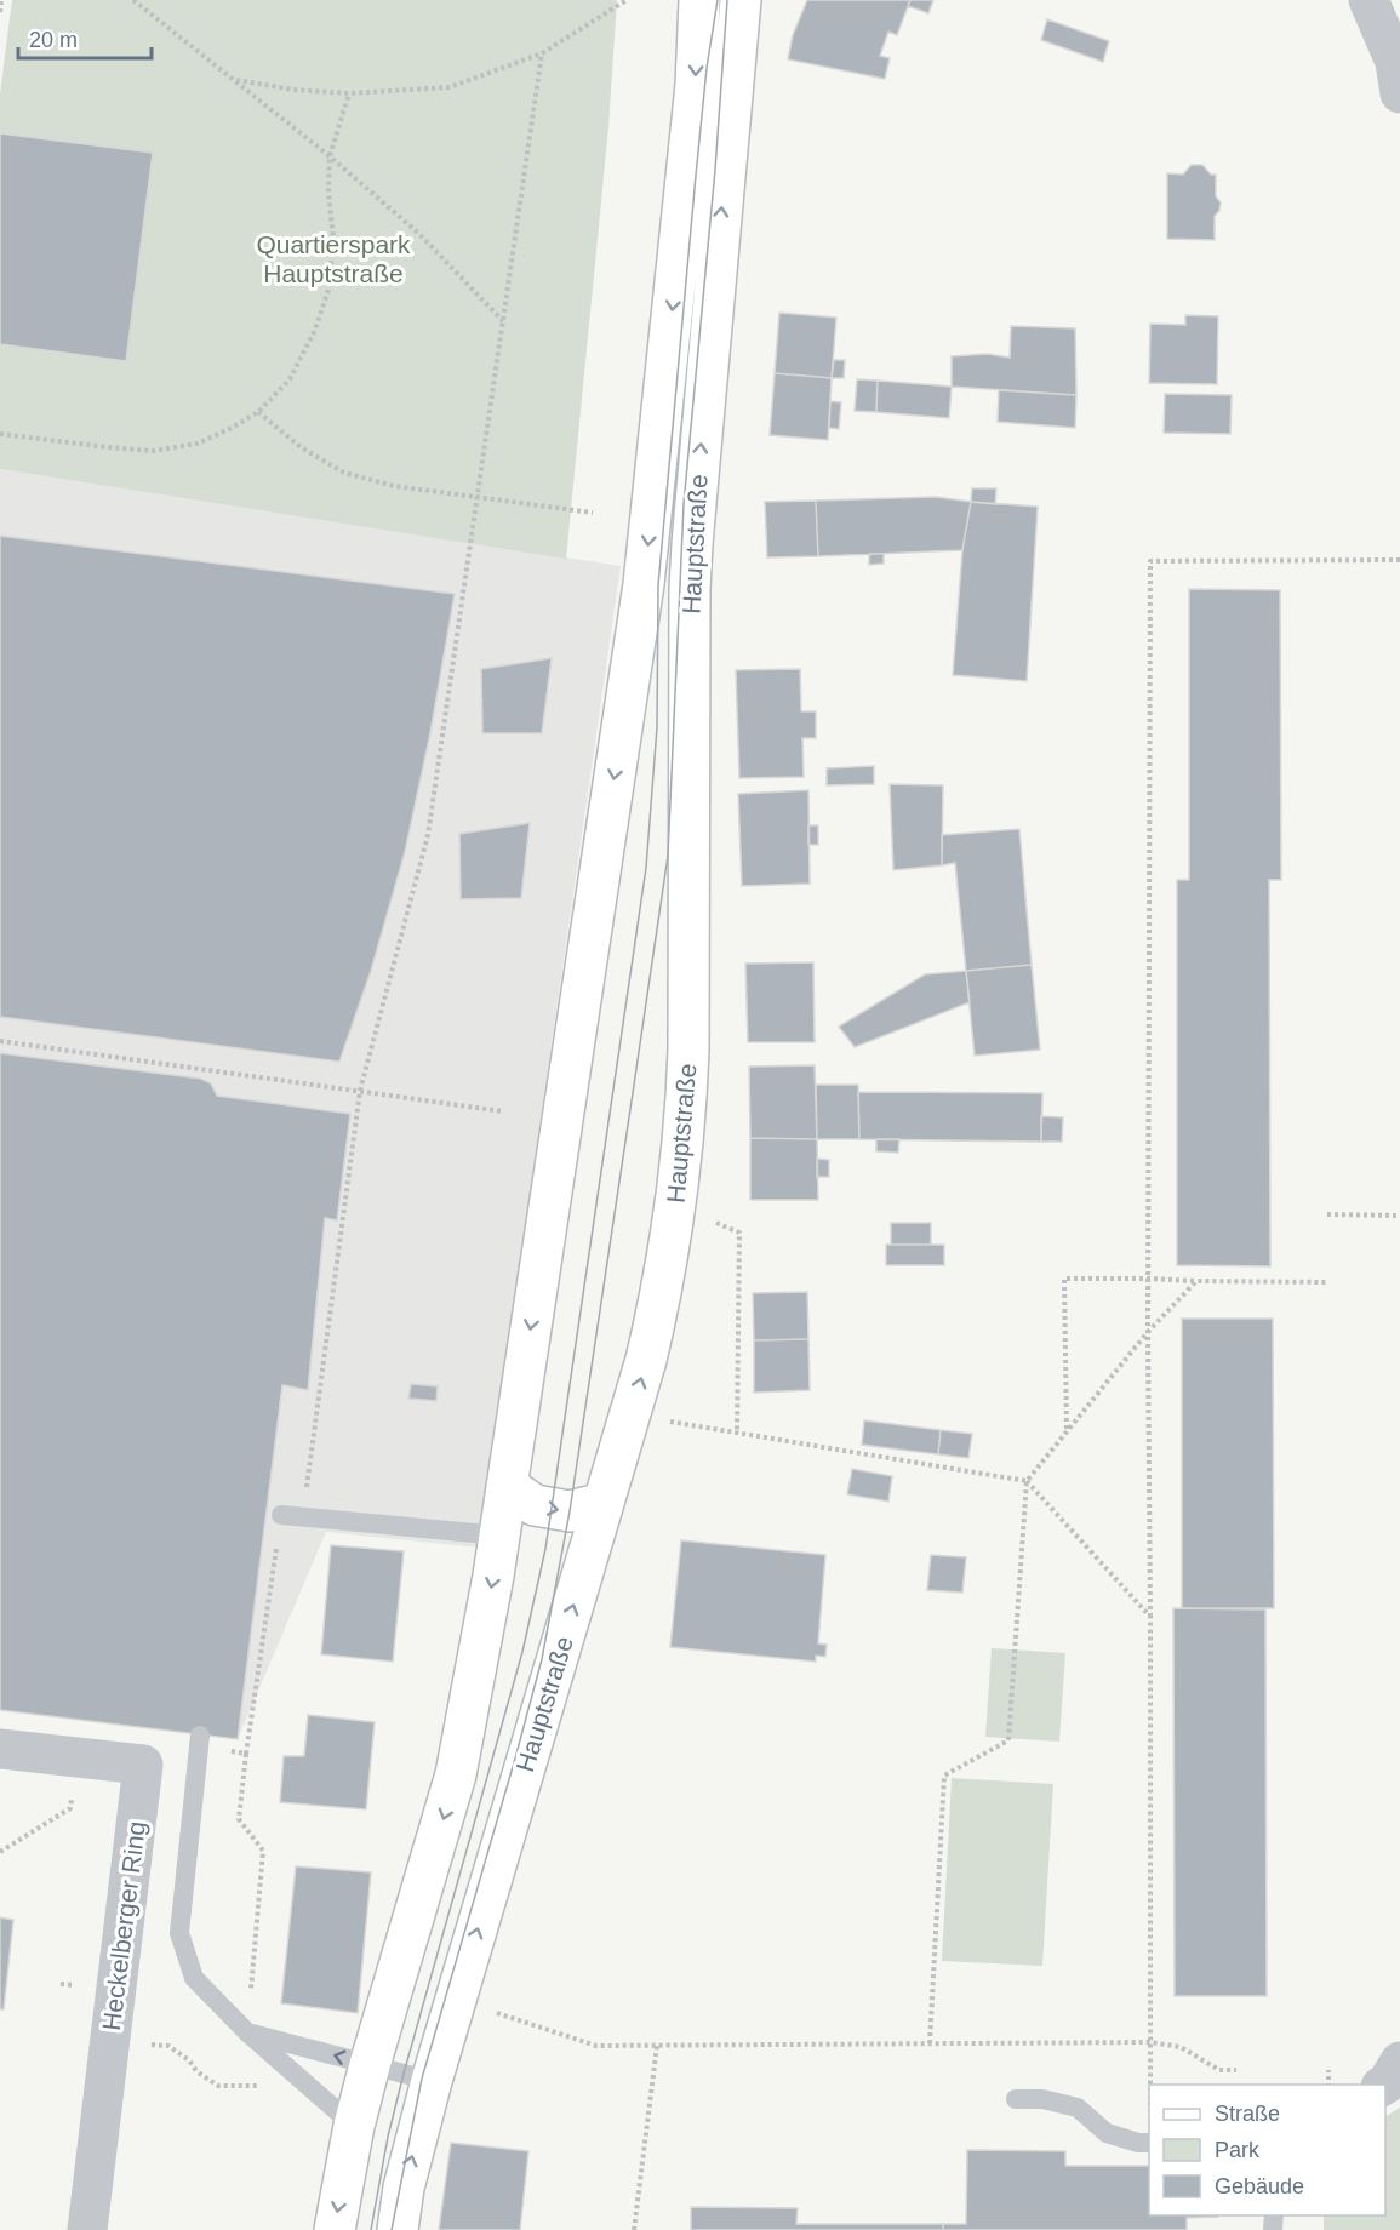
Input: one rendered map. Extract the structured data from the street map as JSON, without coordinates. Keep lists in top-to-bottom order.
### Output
{
  "streets": {
    "main road": ["Hauptstraße"],
    "street": ["Heckelberger Ring"]
  },
  "parks": ["Quartierspark Hauptstraße"],
  "legend": ["Straße", "Park", "Gebäude"],
  "scale_bar": "20 m"
}
